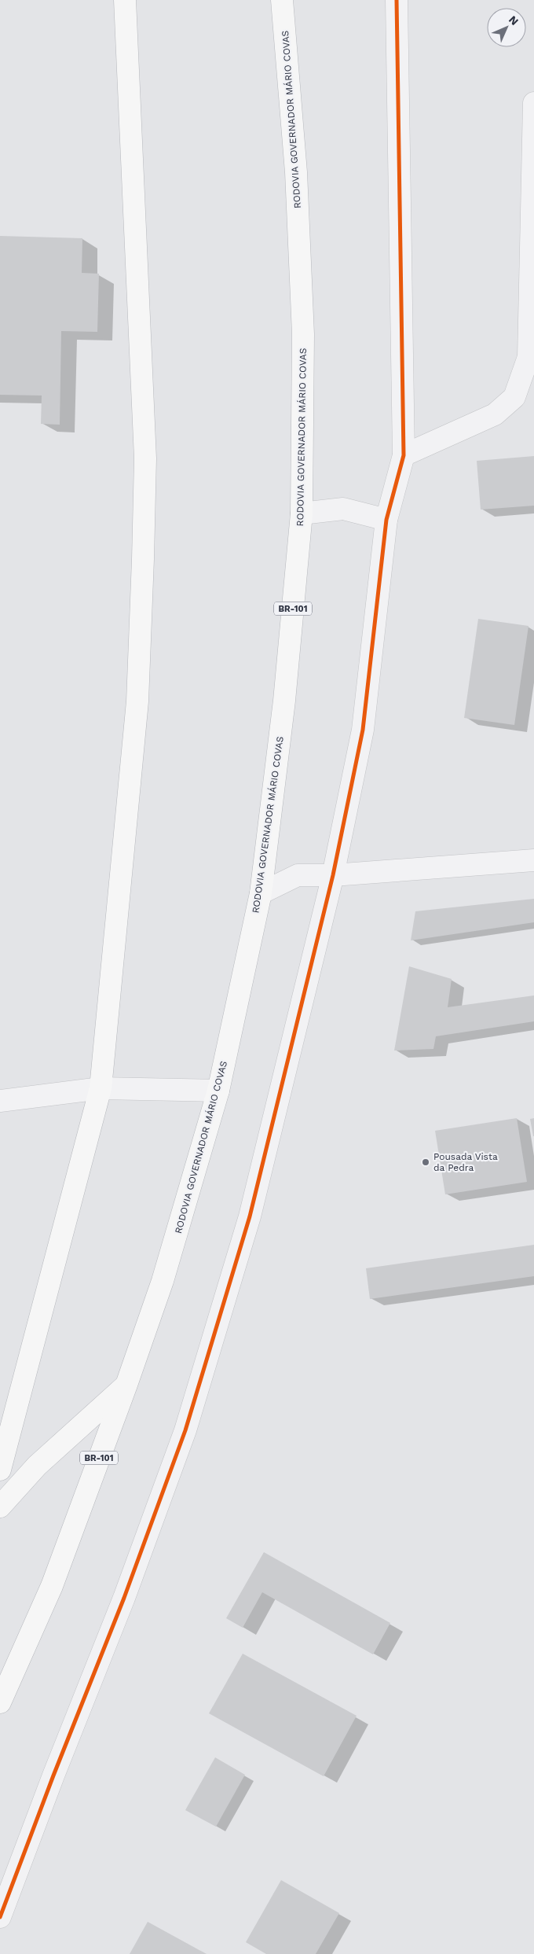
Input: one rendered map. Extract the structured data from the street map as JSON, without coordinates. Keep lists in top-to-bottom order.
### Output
{
  "streets": {
    "highway": ["RODOVIA GOVERNADOR MÁRIO COVAS", "BR-101"]
  },
  "places": ["Pousada Vista da Pedra"],
  "north": "top right"
}
